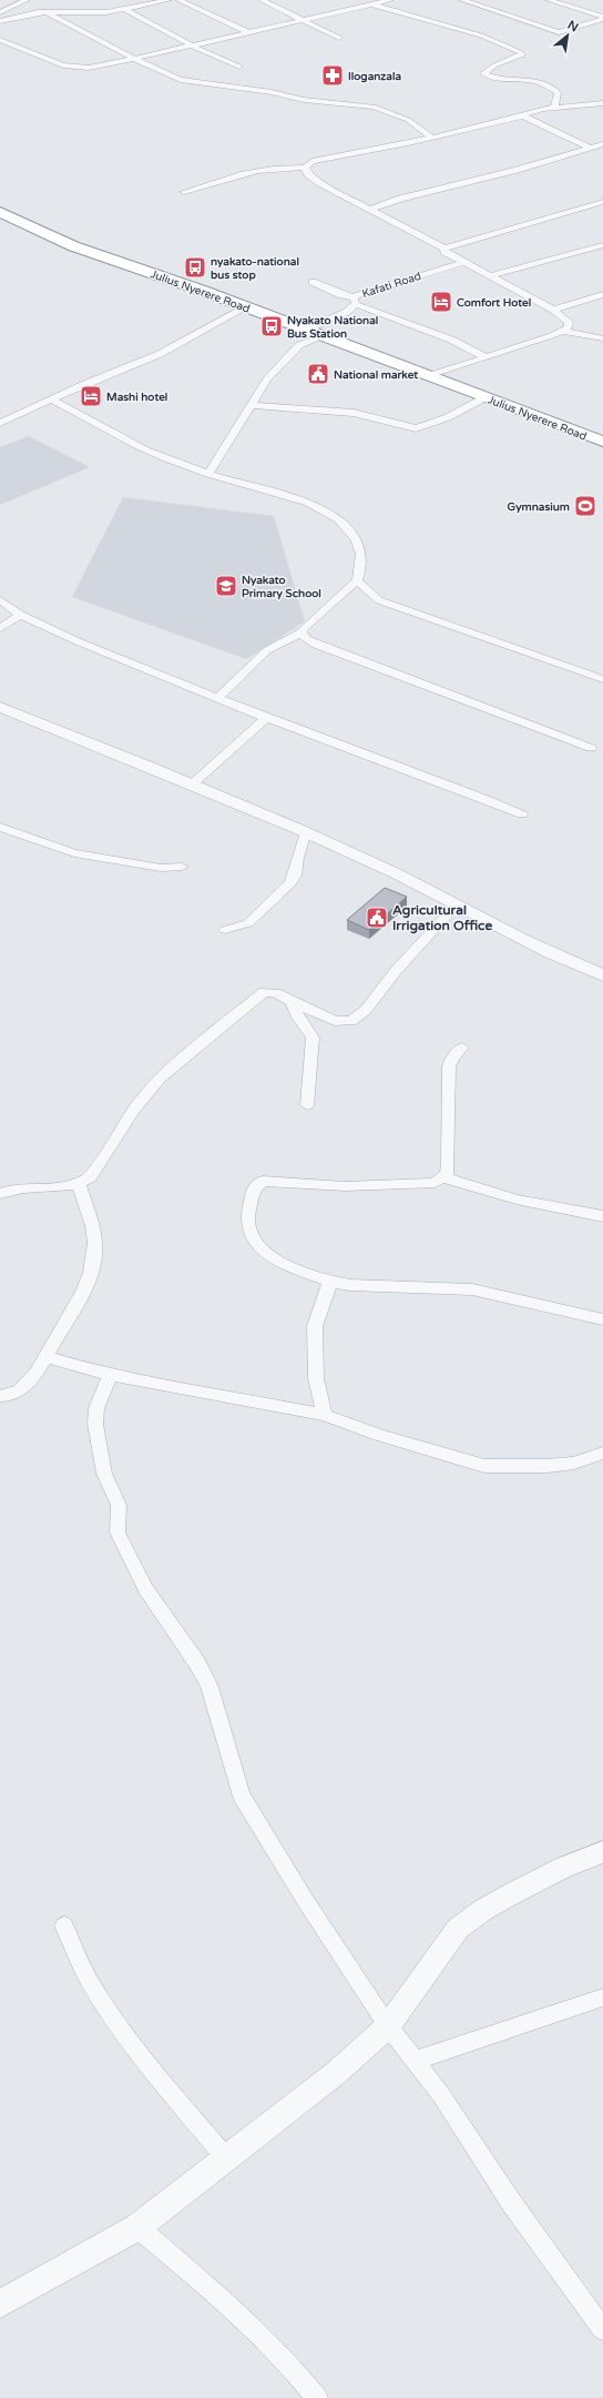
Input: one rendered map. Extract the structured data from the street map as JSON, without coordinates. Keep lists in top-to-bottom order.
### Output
{
  "streets": {
    "highway": ["Julius Nyerere Road"],
    "street": ["Kafati Road"]
  },
  "crossings": [
    ["Kafati Road", "Julius Nyerere Road"]
  ],
  "places": {
    "pharmacy": ["Iloganzala"],
    "bus stop": ["nyakato-national bus stop", "Nyakato National Bus Station"],
    "hotel": ["Comfort Hotel", "Mashi hotel"],
    "public building": ["National market", "Agricultural Irrigation Office"],
    "sports": ["Gymnasium"],
    "school or university": ["Nyakato Primary School"]
  },
  "north": "top right"
}
